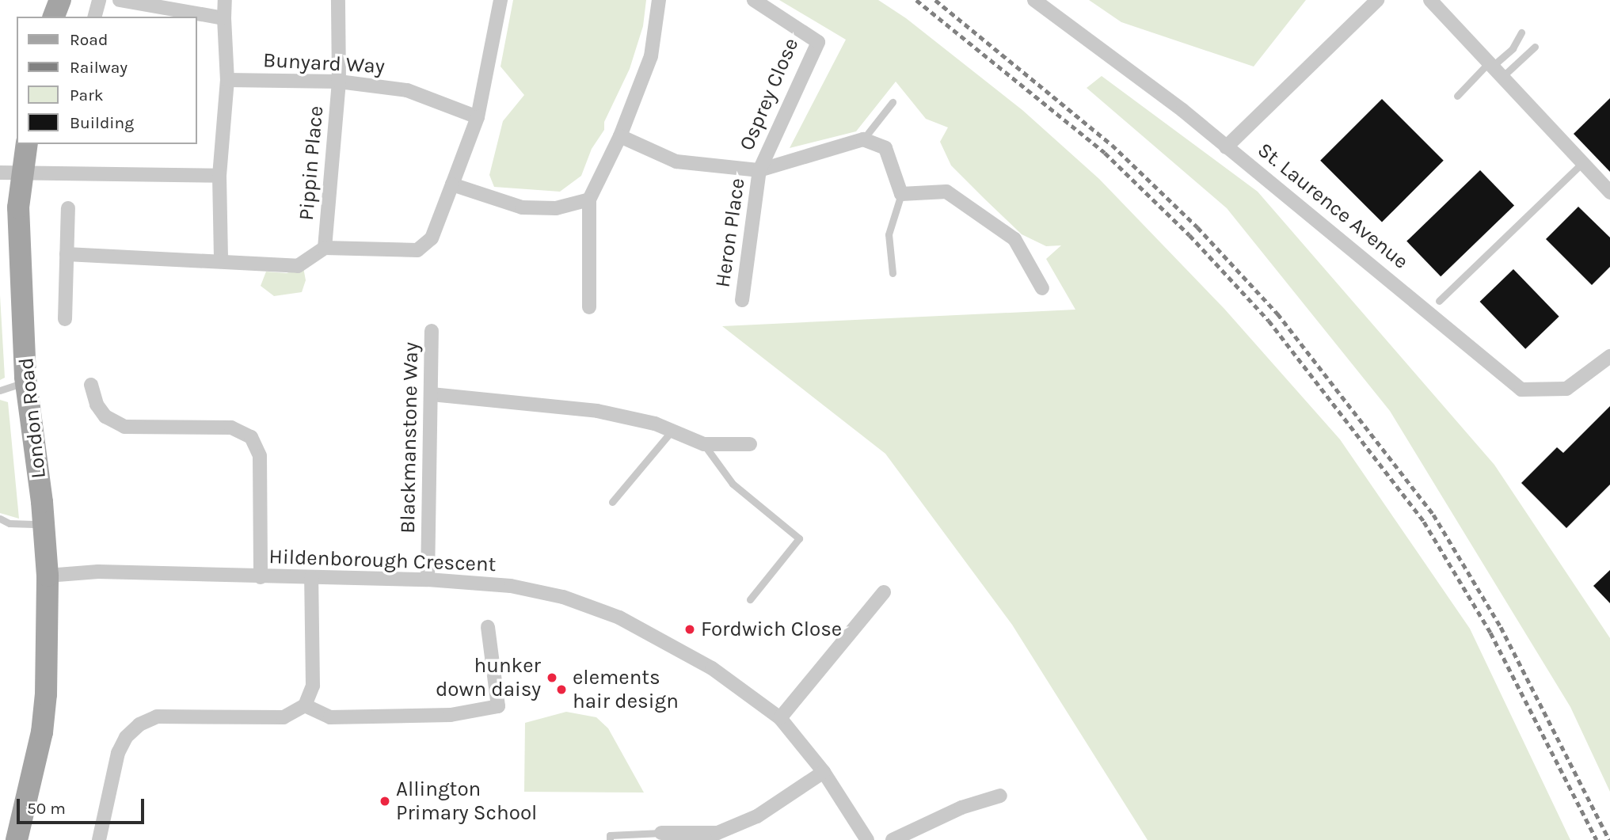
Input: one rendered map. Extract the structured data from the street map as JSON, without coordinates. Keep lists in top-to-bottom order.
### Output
{
  "streets": {
    "main road": ["London Road"],
    "street": [
      "Bunyard Way",
      "Osprey Close",
      "Pippin Place",
      "St. Laurence Avenue",
      "Heron Place",
      "Blackmanstone Way",
      "Hildenborough Crescent"
    ]
  },
  "crossings": [
    ["Bunyard Way", "Pippin Place"],
    ["Osprey Close", "Heron Place"],
    ["London Road", "Hildenborough Crescent"],
    ["Blackmanstone Way", "Hildenborough Crescent"]
  ],
  "places": [
    "Fordwich Close",
    "hunker down daisy",
    "elements hair design",
    "Allington Primary School"
  ],
  "legend": [
    "Road",
    "Railway",
    "Park",
    "Building"
  ],
  "scale_bar": "50 m"
}
